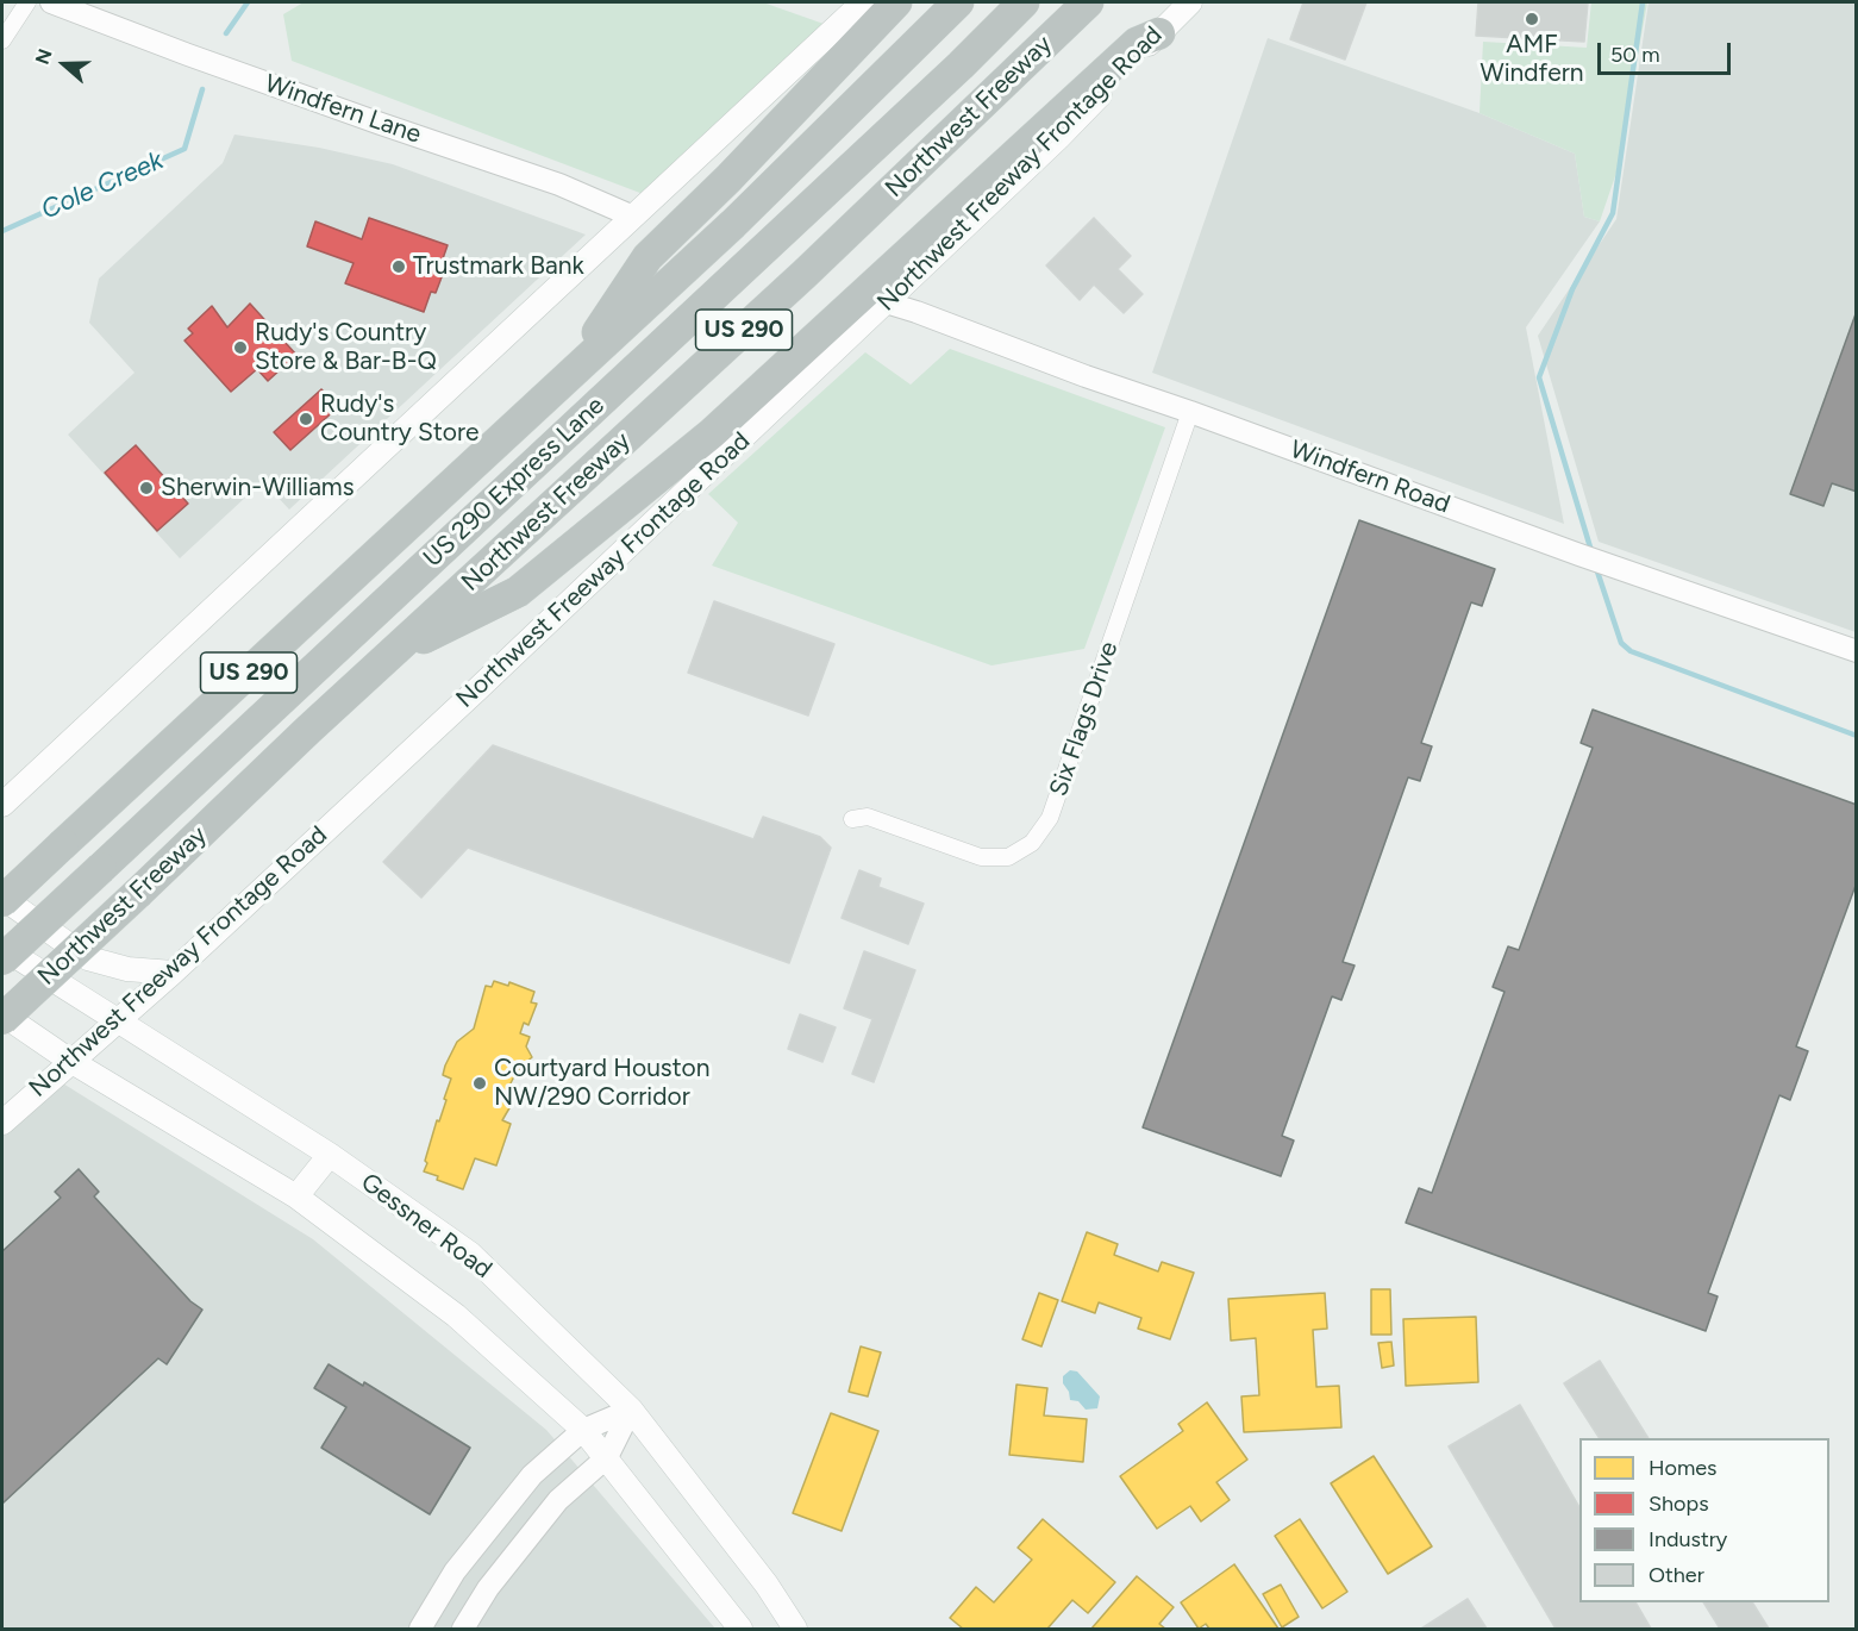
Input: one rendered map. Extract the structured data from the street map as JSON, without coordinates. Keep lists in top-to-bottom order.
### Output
{
  "streets": {
    "highway": ["Northwest Freeway", "US 290", "US 290 Express Lane"],
    "main road": ["Northwest Freeway Frontage Road", "Gessner Road"],
    "street": ["Windfern Lane", "Windfern Road", "Six Flags Drive"]
  },
  "crossings": [
    ["Northwest Freeway Frontage Road", "Windfern Road"],
    ["Northwest Freeway Frontage Road", "Gessner Road"],
    ["Windfern Road", "Six Flags Drive"]
  ],
  "water": ["Cole Creek"],
  "places": [
    "AMF Windfern",
    "Trustmark Bank",
    "Rudy's Country Store & Bar-B-Q",
    "Rudy's Country Store",
    "Sherwin-Williams",
    "Courtyard Houston NW/290 Corridor"
  ],
  "legend": [
    "Homes",
    "Shops",
    "Industry",
    "Other"
  ],
  "scale_bar": "50 m",
  "north": "left"
}
